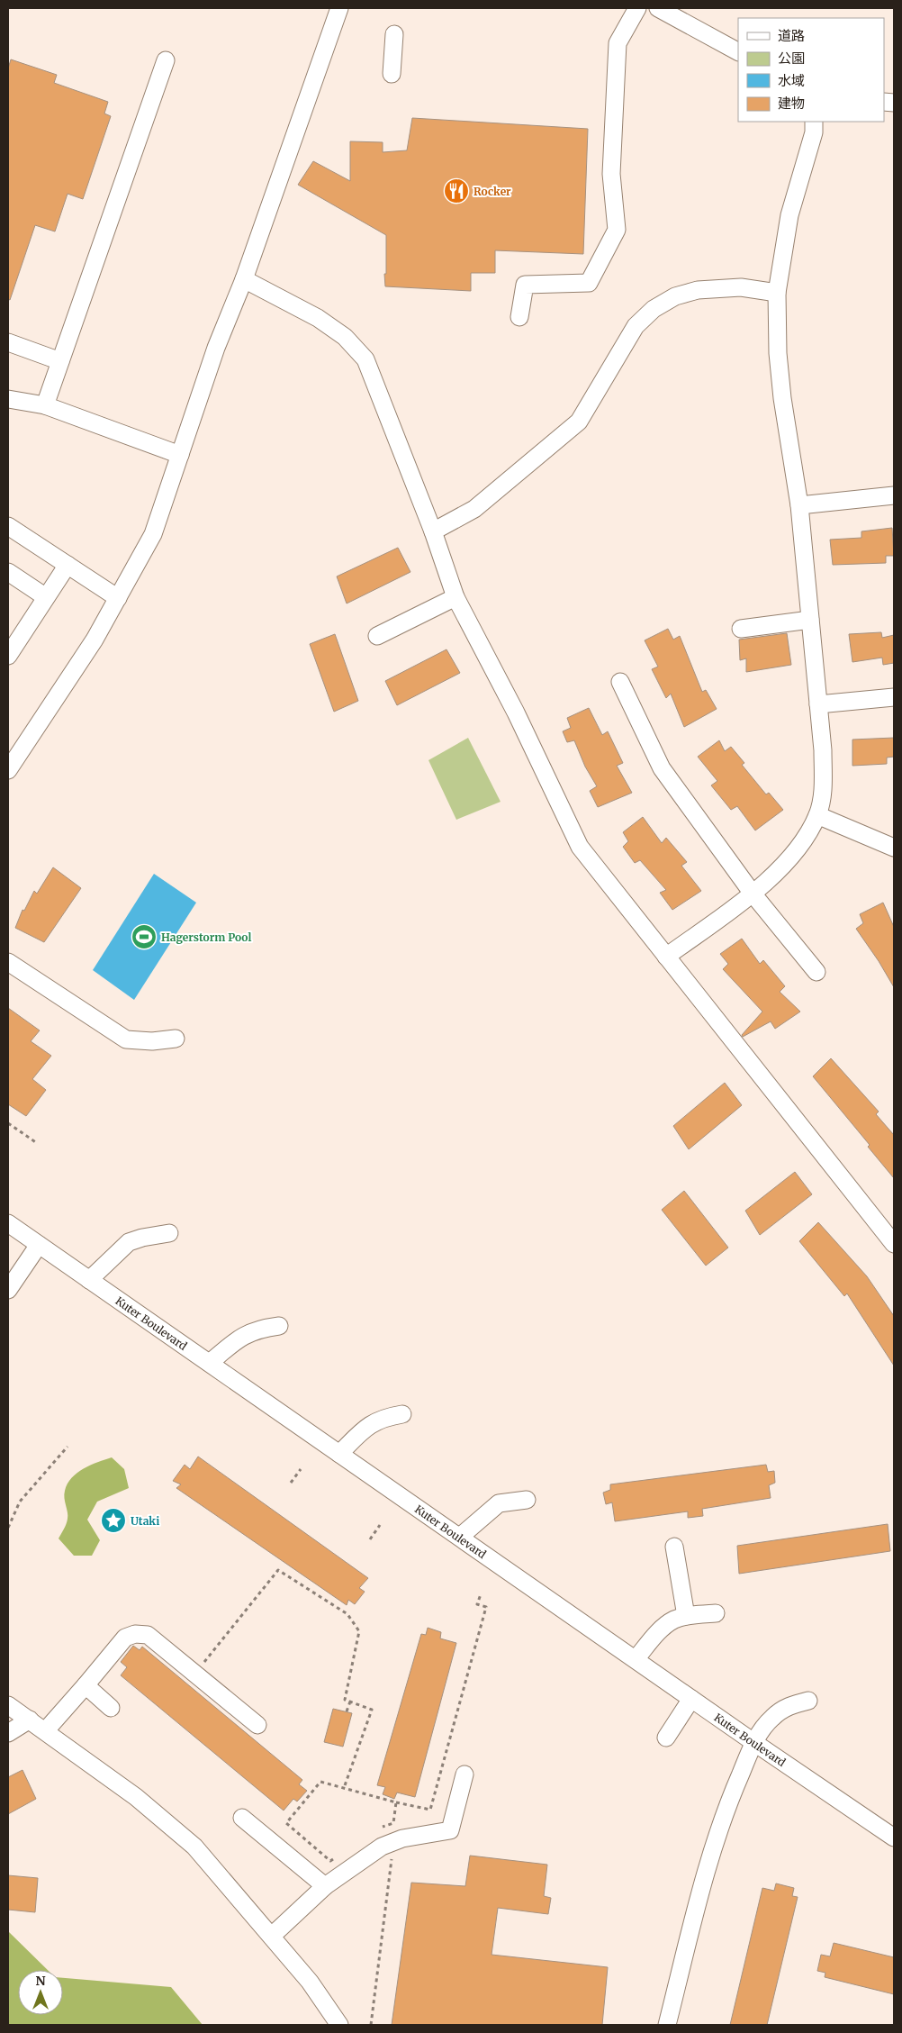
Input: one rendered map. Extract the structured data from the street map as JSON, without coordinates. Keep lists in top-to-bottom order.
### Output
{
  "streets": {
    "street": ["Kuter Boulevard"]
  },
  "places": {
    "restaurant": ["Rocker"],
    "sports": ["Hagerstorm Pool"],
    "place": ["Utaki"]
  },
  "legend": [
    "道路",
    "公園",
    "水域",
    "建物"
  ],
  "north": "top"
}
